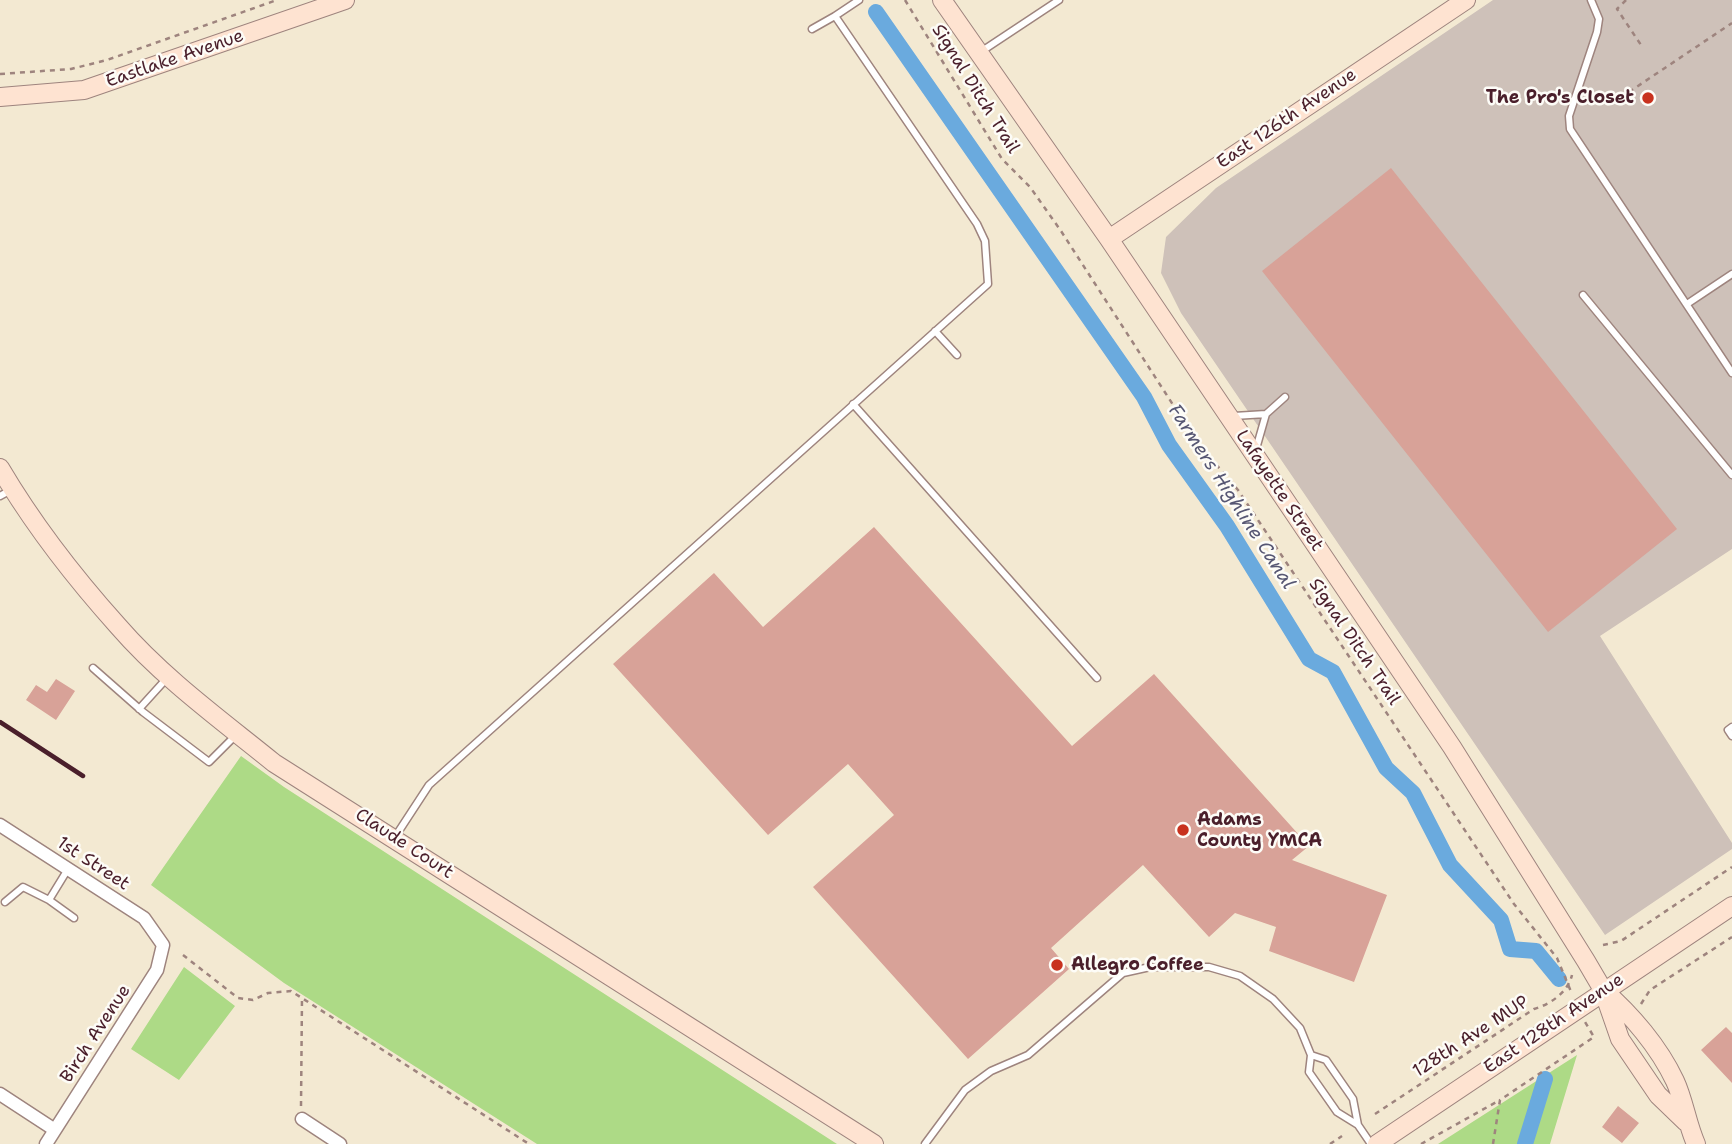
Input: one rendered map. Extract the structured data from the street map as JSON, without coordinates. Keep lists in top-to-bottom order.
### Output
{
  "streets": {
    "street": [
      "Eastlake Avenue",
      "East 126th Avenue",
      "Lafayette Street",
      "Claude Court",
      "1st Street",
      "East 128th Avenue",
      "Birch Avenue"
    ],
    "path": ["Signal Ditch Trail", "128th Ave MUP"]
  },
  "crossings": [
    ["Signal Ditch Trail", "128th Ave MUP"],
    ["East 126th Avenue", "Lafayette Street"],
    ["Lafayette Street", "East 128th Avenue"],
    ["1st Street", "Birch Avenue"]
  ],
  "water": ["Farmers Highline Canal"],
  "places": ["The Pro's Closet", "Adams County YMCA", "Allegro Coffee"]
}
